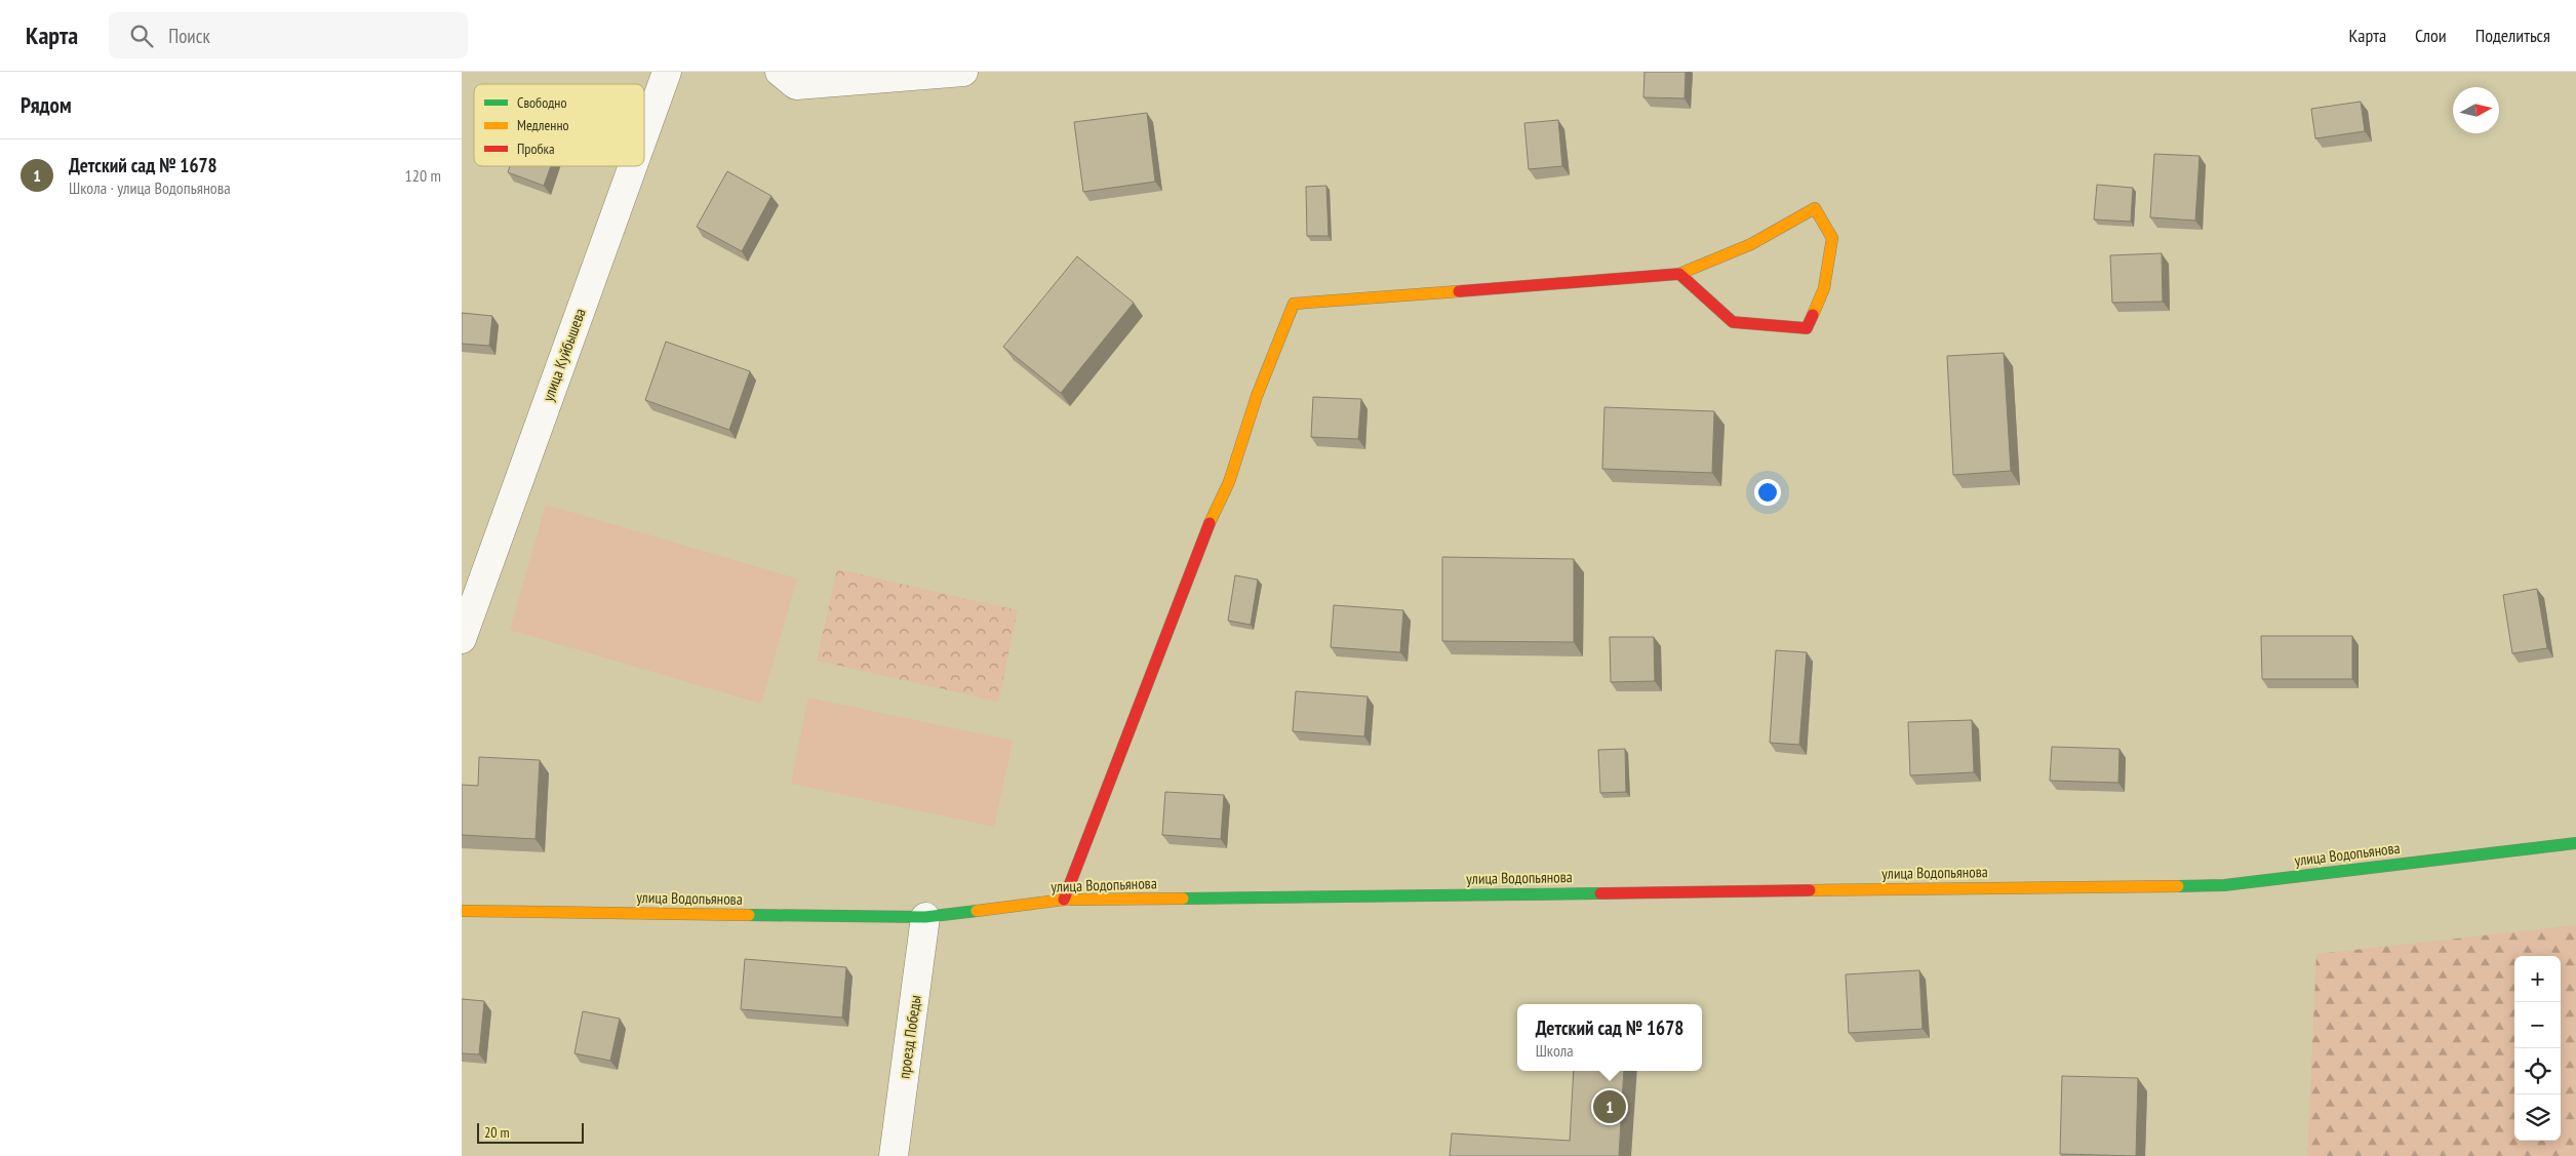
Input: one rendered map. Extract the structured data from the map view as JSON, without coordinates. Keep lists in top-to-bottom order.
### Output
{
  "streets": {
    "street": ["улица Куйбышева", "улица Водопьянова", "проезд Победы"]
  },
  "crossings": [
    ["улица Водопьянова", "проезд Победы"]
  ],
  "legend": ["Свободно", "Медленно", "Пробка"],
  "scale_bar": "20 m",
  "north": "right",
  "page": {
    "header": "Карта",
    "search": "Поиск",
    "nav": ["Карта", "Слои", "Поделиться"],
    "heading": "Рядом",
    "list": [
      {
        "mark": "1",
        "name": "Детский сад № 1678",
        "note": "Школа · улица Водопьянова",
        "value": "120 m"
      }
    ],
    "map_buttons": ["+", "−"],
    "popup": ["Детский сад № 1678", "Школа"],
    "pins": "1",
    "scale": "20 m"
  }
}
